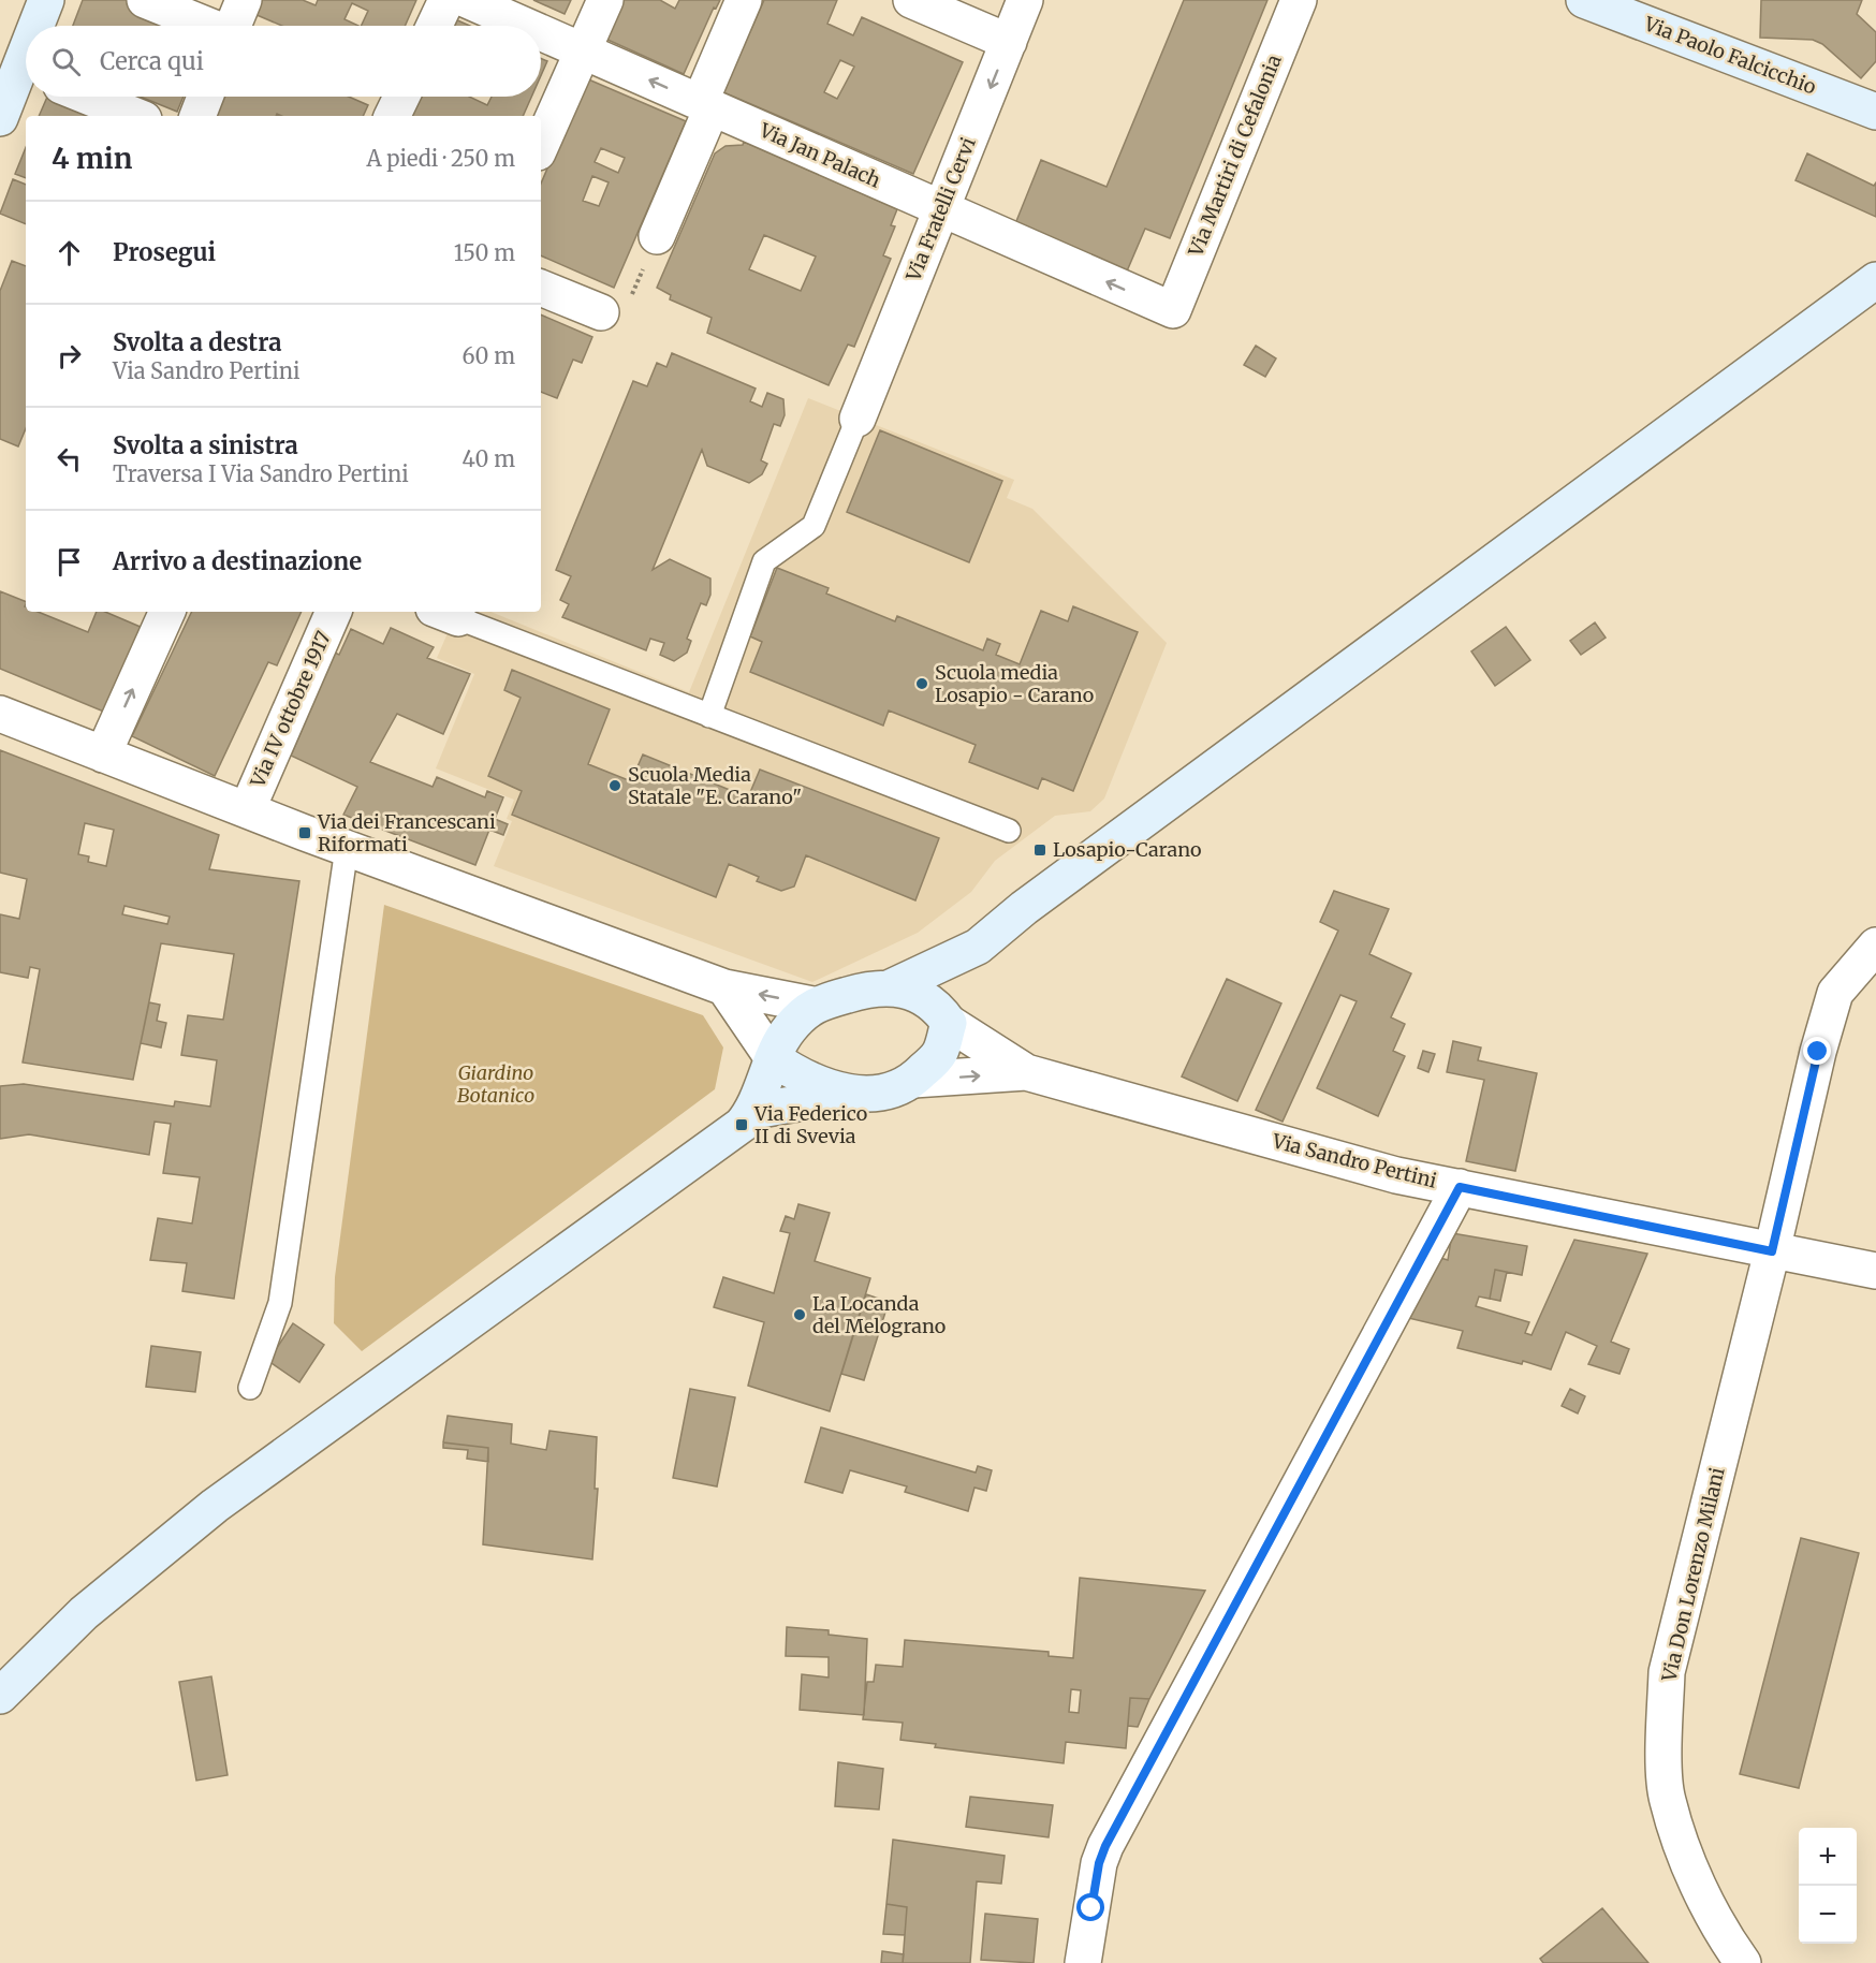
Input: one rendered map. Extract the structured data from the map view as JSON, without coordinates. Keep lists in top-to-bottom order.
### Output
{
  "streets": {
    "main road": ["Via Paolo Falcicchio"],
    "street": [
      "Via Jan Palach",
      "Via Martiri di Cefalonia",
      "Via Fratelli Cervi",
      "Via IV ottobre 1917",
      "Via Sandro Pertini",
      "Via Don Lorenzo Milani"
    ]
  },
  "crossings": [
    ["Via Jan Palach", "Via Martiri di Cefalonia"],
    ["Via Jan Palach", "Via Fratelli Cervi"],
    ["Via Sandro Pertini", "Via Don Lorenzo Milani"]
  ],
  "one_way": ["Via Jan Palach"],
  "parks": ["Giardino Botanico"],
  "places": {
    "other": ["Scuola media Losapio - Carano", "Scuola Media Statale \"E. Carano\"", "La Locanda del Melograno"],
    "transit": ["Via dei Francescani Riformati", "Losapio-Carano", "Via Federico II di Svevia"]
  },
  "page": {
    "search": "Cerca qui",
    "heading": ["4 min", "A piedi · 250 m"],
    "list": [
      ["Prosegui", "150 m"],
      ["Svolta a destra", "Via Sandro Pertini", "60 m"],
      ["Svolta a sinistra", "Traversa I Via Sandro Pertini", "40 m"],
      "Arrivo a destinazione"
    ],
    "map_buttons": ["+", "−"]
  }
}
